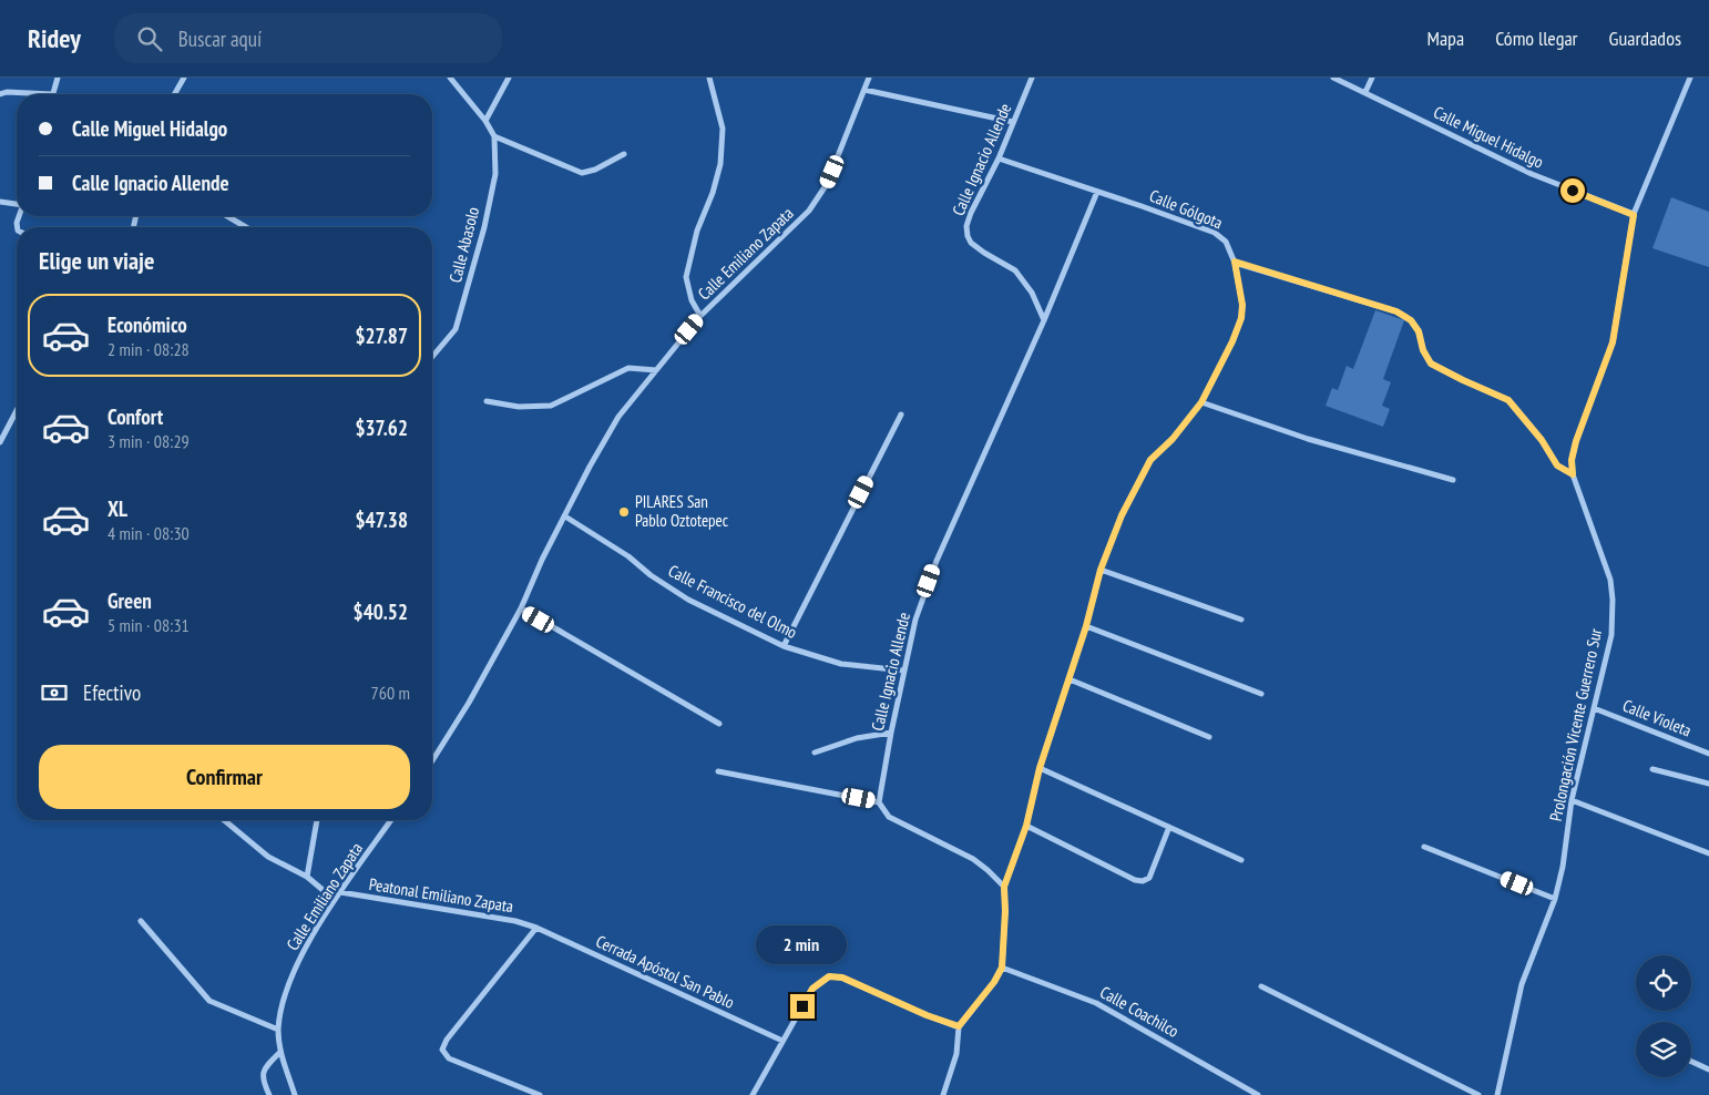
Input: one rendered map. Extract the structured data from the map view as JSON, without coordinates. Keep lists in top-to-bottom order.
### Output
{
  "streets": {
    "street": [
      "Calle Miguel Hidalgo",
      "Calle Ignacio Allende",
      "Calle Gólgota",
      "Calle Abasolo",
      "Calle Emiliano Zapata",
      "Calle Francisco del Olmo",
      "Calle Violeta",
      "Prolongación Vicente Guerrero Sur",
      "Peatonal Emiliano Zapata",
      "Cerrada Apóstol San Pablo",
      "Calle Coachilco"
    ]
  },
  "crossings": [
    ["Calle Miguel Hidalgo", "Prolongación Vicente Guerrero Sur"],
    ["Calle Ignacio Allende", "Calle Gólgota"],
    ["Calle Ignacio Allende", "Calle Francisco del Olmo"],
    ["Calle Emiliano Zapata", "Calle Francisco del Olmo"],
    ["Calle Emiliano Zapata", "Peatonal Emiliano Zapata"],
    ["Calle Violeta", "Prolongación Vicente Guerrero Sur"],
    ["Peatonal Emiliano Zapata", "Cerrada Apóstol San Pablo"]
  ],
  "places": ["PILARES San Pablo Oztotepec"],
  "page": {
    "header": "Ridey",
    "search": "Buscar aquí",
    "nav": ["Mapa", "Cómo llegar", "Guardados"],
    "banner": ["Calle Miguel Hidalgo", "Calle Ignacio Allende"],
    "heading": "Elige un viaje",
    "list": [
      {
        "name": "Económico",
        "note": "2 min · 08:28",
        "value": "$27.87"
      },
      {
        "name": "Confort",
        "note": "3 min · 08:29",
        "value": "$37.62"
      },
      {
        "name": "XL",
        "note": "4 min · 08:30",
        "value": "$47.38"
      },
      {
        "name": "Green",
        "note": "5 min · 08:31",
        "value": "$40.52"
      }
    ],
    "pay": ["Efectivo", "760 m"],
    "buttons": "Confirmar",
    "bubble": "2 min"
  }
}
